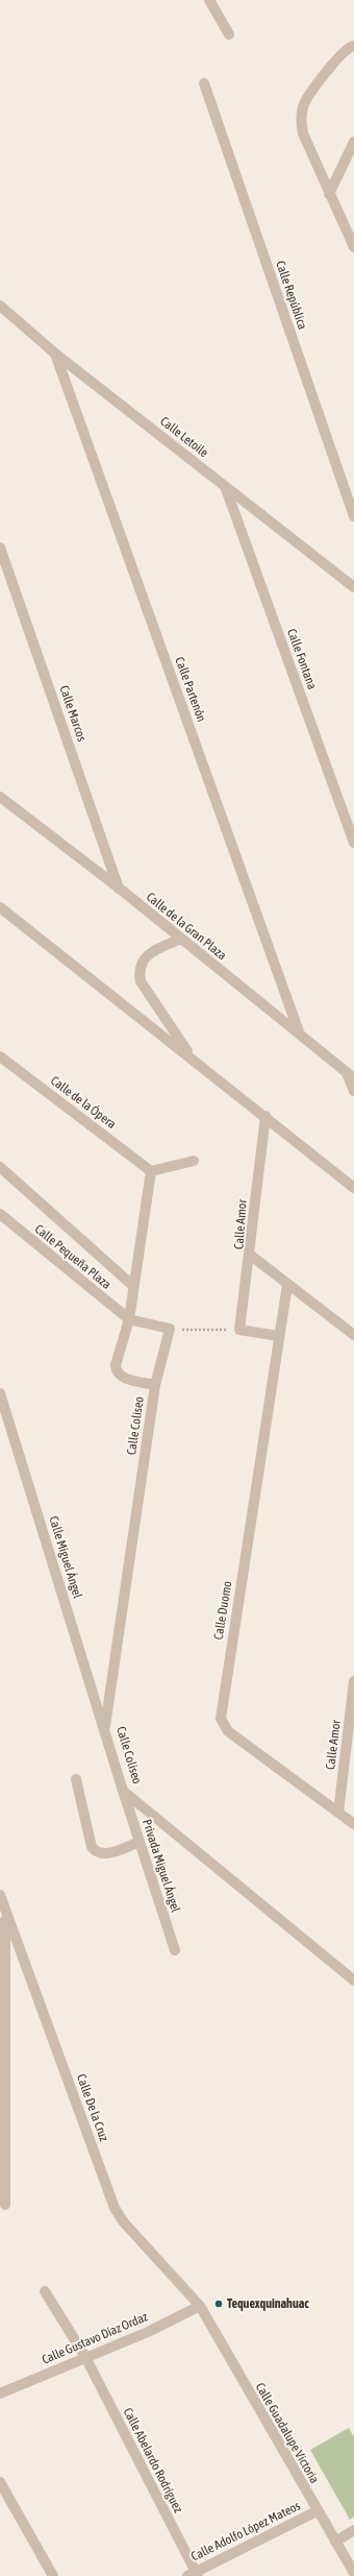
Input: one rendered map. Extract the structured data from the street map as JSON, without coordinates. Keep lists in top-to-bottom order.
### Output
{
  "streets": {
    "street": [
      "Calle República",
      "Calle Letoile",
      "Calle Fontana",
      "Calle Partenón",
      "Calle Marcos",
      "Calle de la Gran Plaza",
      "Calle de la Ópera",
      "Calle Amor",
      "Calle Pequeña Plaza",
      "Calle Coliseo",
      "Calle Miguel Ángel",
      "Calle Duomo",
      "Privada Miguel Ángel",
      "Calle De la Cruz",
      "Calle Gustavo Díaz Ordaz",
      "Calle Guadalupe Victoria",
      "Calle Abelardo Rodríguez",
      "Calle Adolfo López Mateos"
    ]
  },
  "crossings": [
    ["Calle Letoile", "Calle Fontana"],
    ["Calle Letoile", "Calle Partenón"],
    ["Calle Partenón", "Calle de la Gran Plaza"],
    ["Calle Marcos", "Calle de la Gran Plaza"],
    ["Calle de la Ópera", "Calle Coliseo"],
    ["Calle Amor", "Calle Duomo"],
    ["Calle Pequeña Plaza", "Calle Coliseo"],
    ["Calle Coliseo", "Calle Miguel Ángel"],
    ["Calle Coliseo", "Privada Miguel Ángel"],
    ["Calle De la Cruz", "Calle Gustavo Díaz Ordaz"],
    ["Calle De la Cruz", "Calle Guadalupe Victoria"],
    ["Calle Gustavo Díaz Ordaz", "Calle Guadalupe Victoria"],
    ["Calle Gustavo Díaz Ordaz", "Calle Abelardo Rodríguez"],
    ["Calle Guadalupe Victoria", "Calle Adolfo López Mateos"],
    ["Calle Abelardo Rodríguez", "Calle Adolfo López Mateos"]
  ],
  "places": ["Tequexquinahuac"]
}
